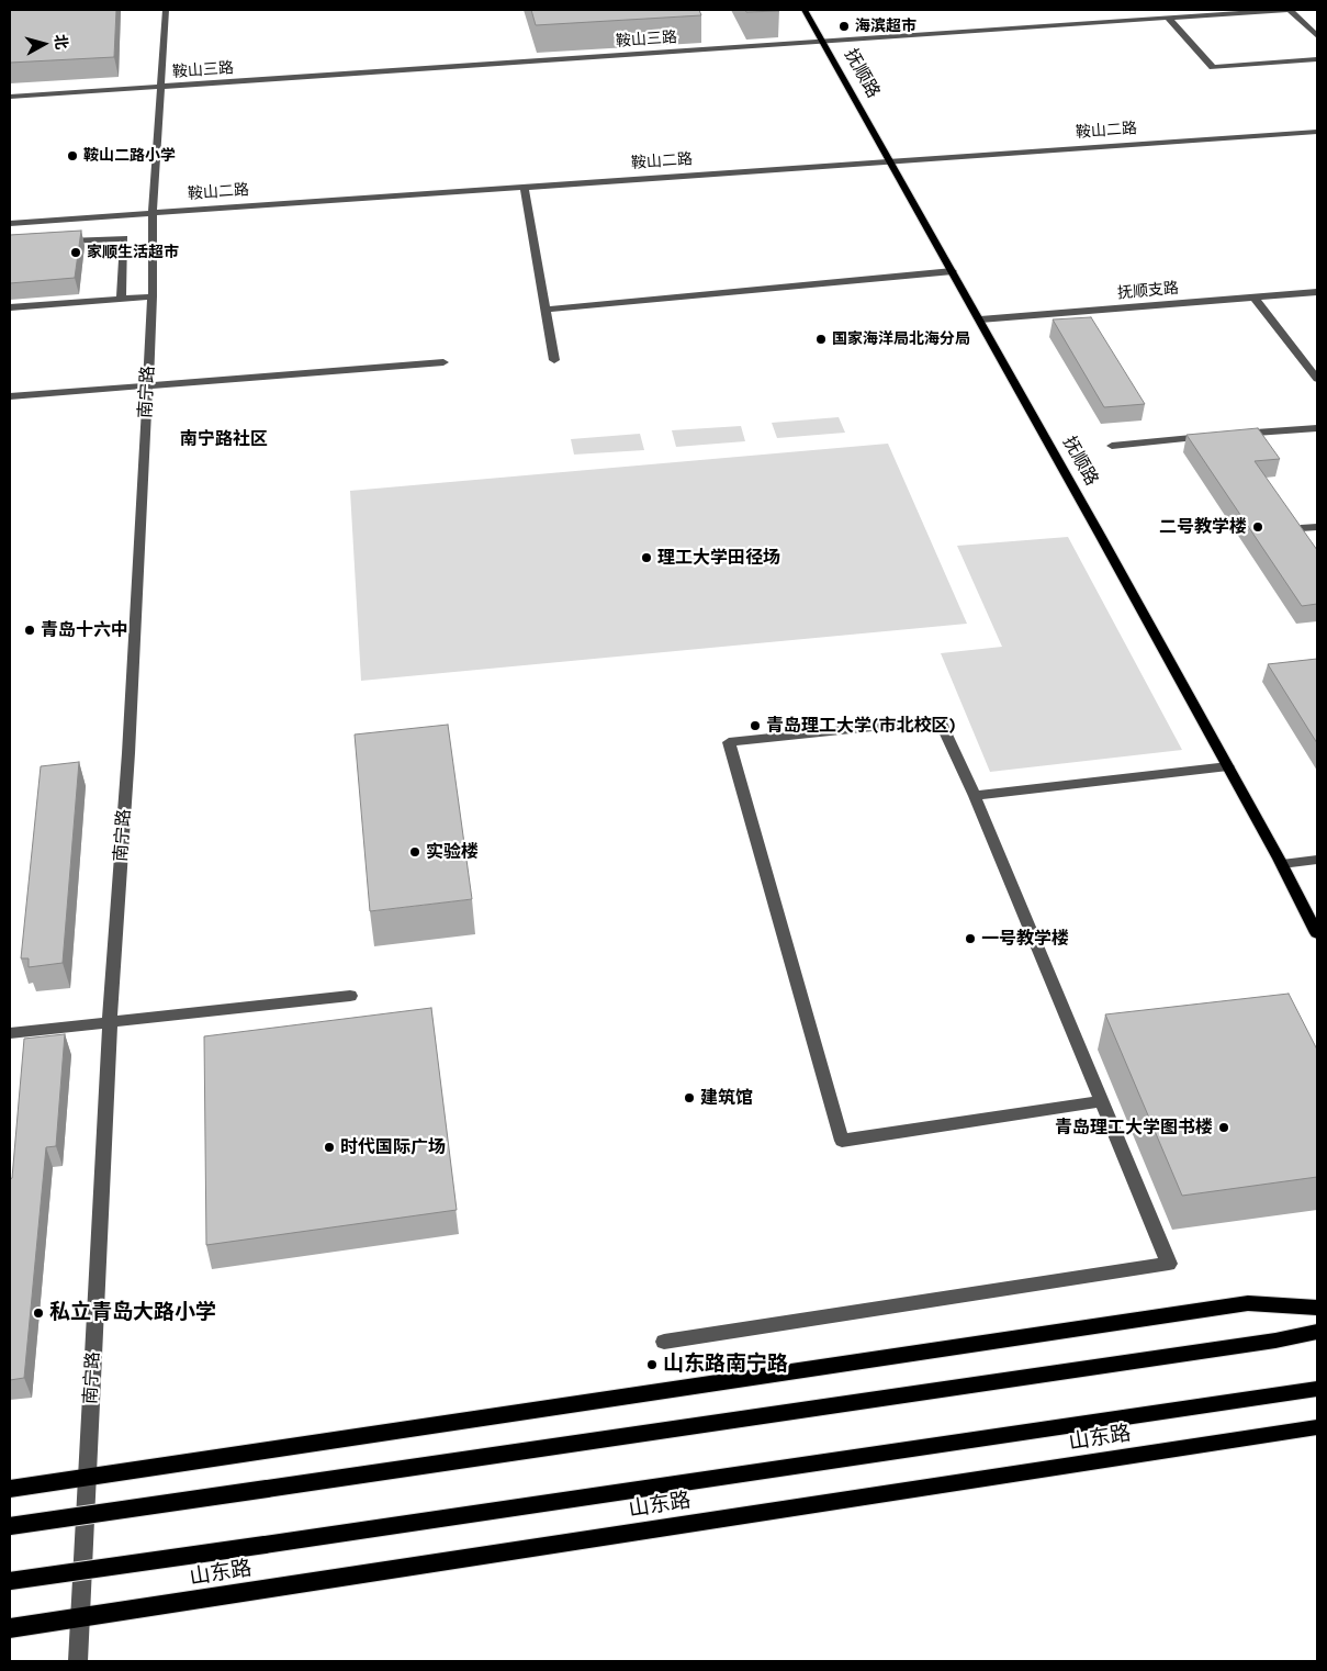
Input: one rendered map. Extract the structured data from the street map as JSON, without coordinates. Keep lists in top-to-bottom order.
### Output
{
  "streets": {
    "main road": ["抚顺路", "山东路"],
    "street": [
      "鞍山三路",
      "鞍山二路",
      "抚顺支路",
      "南宁路"
    ]
  },
  "crossings": [
    ["鞍山三路", "抚顺路"],
    ["鞍山三路", "南宁路"],
    ["抚顺路", "鞍山二路"],
    ["抚顺路", "抚顺支路"],
    ["鞍山二路", "南宁路"],
    ["南宁路", "山东路"]
  ],
  "districts": ["南宁路社区"],
  "places": [
    "海滨超市",
    "鞍山二路小学",
    "家顺生活超市",
    "国家海洋局北海分局",
    "二号教学楼",
    "理工大学田径场",
    "青岛十六中",
    "青岛理工大学(市北校区)",
    "实验楼",
    "一号教学楼",
    "建筑馆",
    "青岛理工大学图书楼",
    "时代国际广场",
    "私立青岛大路小学",
    "山东路南宁路"
  ],
  "north": "right"
}
